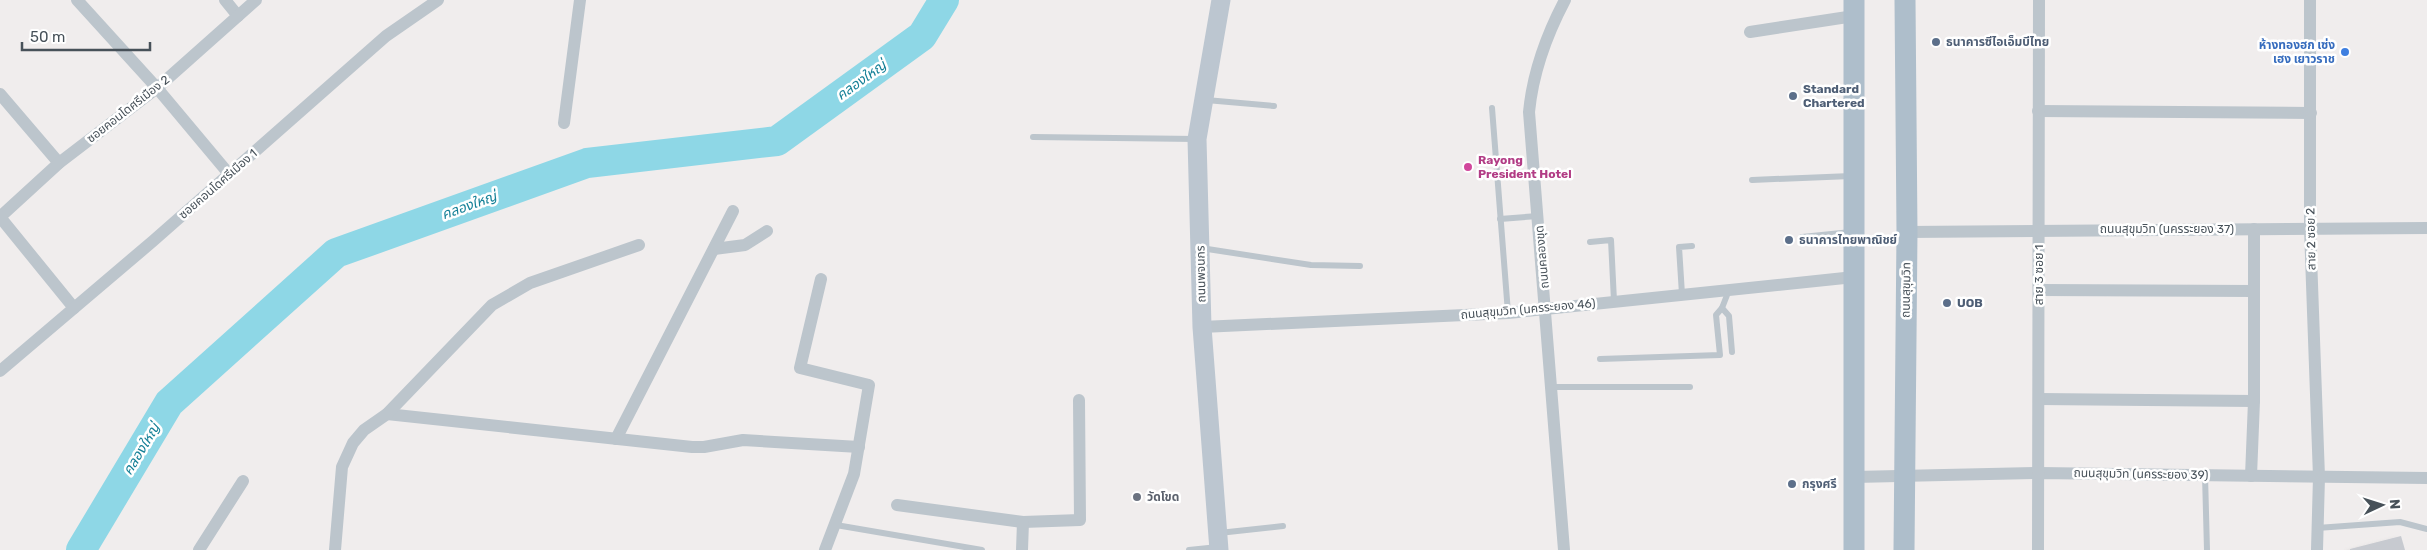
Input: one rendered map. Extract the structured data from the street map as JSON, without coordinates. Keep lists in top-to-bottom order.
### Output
{
  "streets": {
    "main road": ["ถนนสุขุมวิท"],
    "street": [
      "ซอยคอนโดศรีเมือง 2",
      "ซอยคอนโดศรีเมือง 1",
      "ถนนสุขุมวิท (นครระยอง 37)",
      "สาย 2 ซอย 2",
      "ถนนคลองขุด",
      "ถนนพจนกร",
      "สาย 3 ซอย 1",
      "ถนนสุขุมวิท (นครระยอง 46)",
      "ถนนสุขุมวิท (นครระยอง 39)"
    ]
  },
  "crossings": [
    ["ถนนสุขุมวิท (นครระยอง 37)", "สาย 2 ซอย 2"],
    ["ถนนสุขุมวิท (นครระยอง 37)", "สาย 3 ซอย 1"],
    ["ถนนสุขุมวิท (นครระยอง 37)", "ถนนสุขุมวิท"],
    ["สาย 2 ซอย 2", "ถนนสุขุมวิท (นครระยอง 39)"],
    ["ถนนคลองขุด", "ถนนสุขุมวิท (นครระยอง 46)"],
    ["ถนนพจนกร", "ถนนสุขุมวิท (นครระยอง 46)"],
    ["สาย 3 ซอย 1", "ถนนสุขุมวิท (นครระยอง 39)"],
    ["ถนนสุขุมวิท", "ถนนสุขุมวิท (นครระยอง 39)"]
  ],
  "water": ["คลองใหญ่"],
  "places": [
    "ธนาคารซีไอเอ็มบีไทย",
    "ห้างทองฮก เซ่ง เฮง เยาวราช",
    "Standard Chartered",
    "Rayong President Hotel",
    "ธนาคารไทยพาณิชย์",
    "UOB",
    "กรุงศรี",
    "วัดโขด"
  ],
  "scale_bar": "50 m",
  "north": "right"
}
